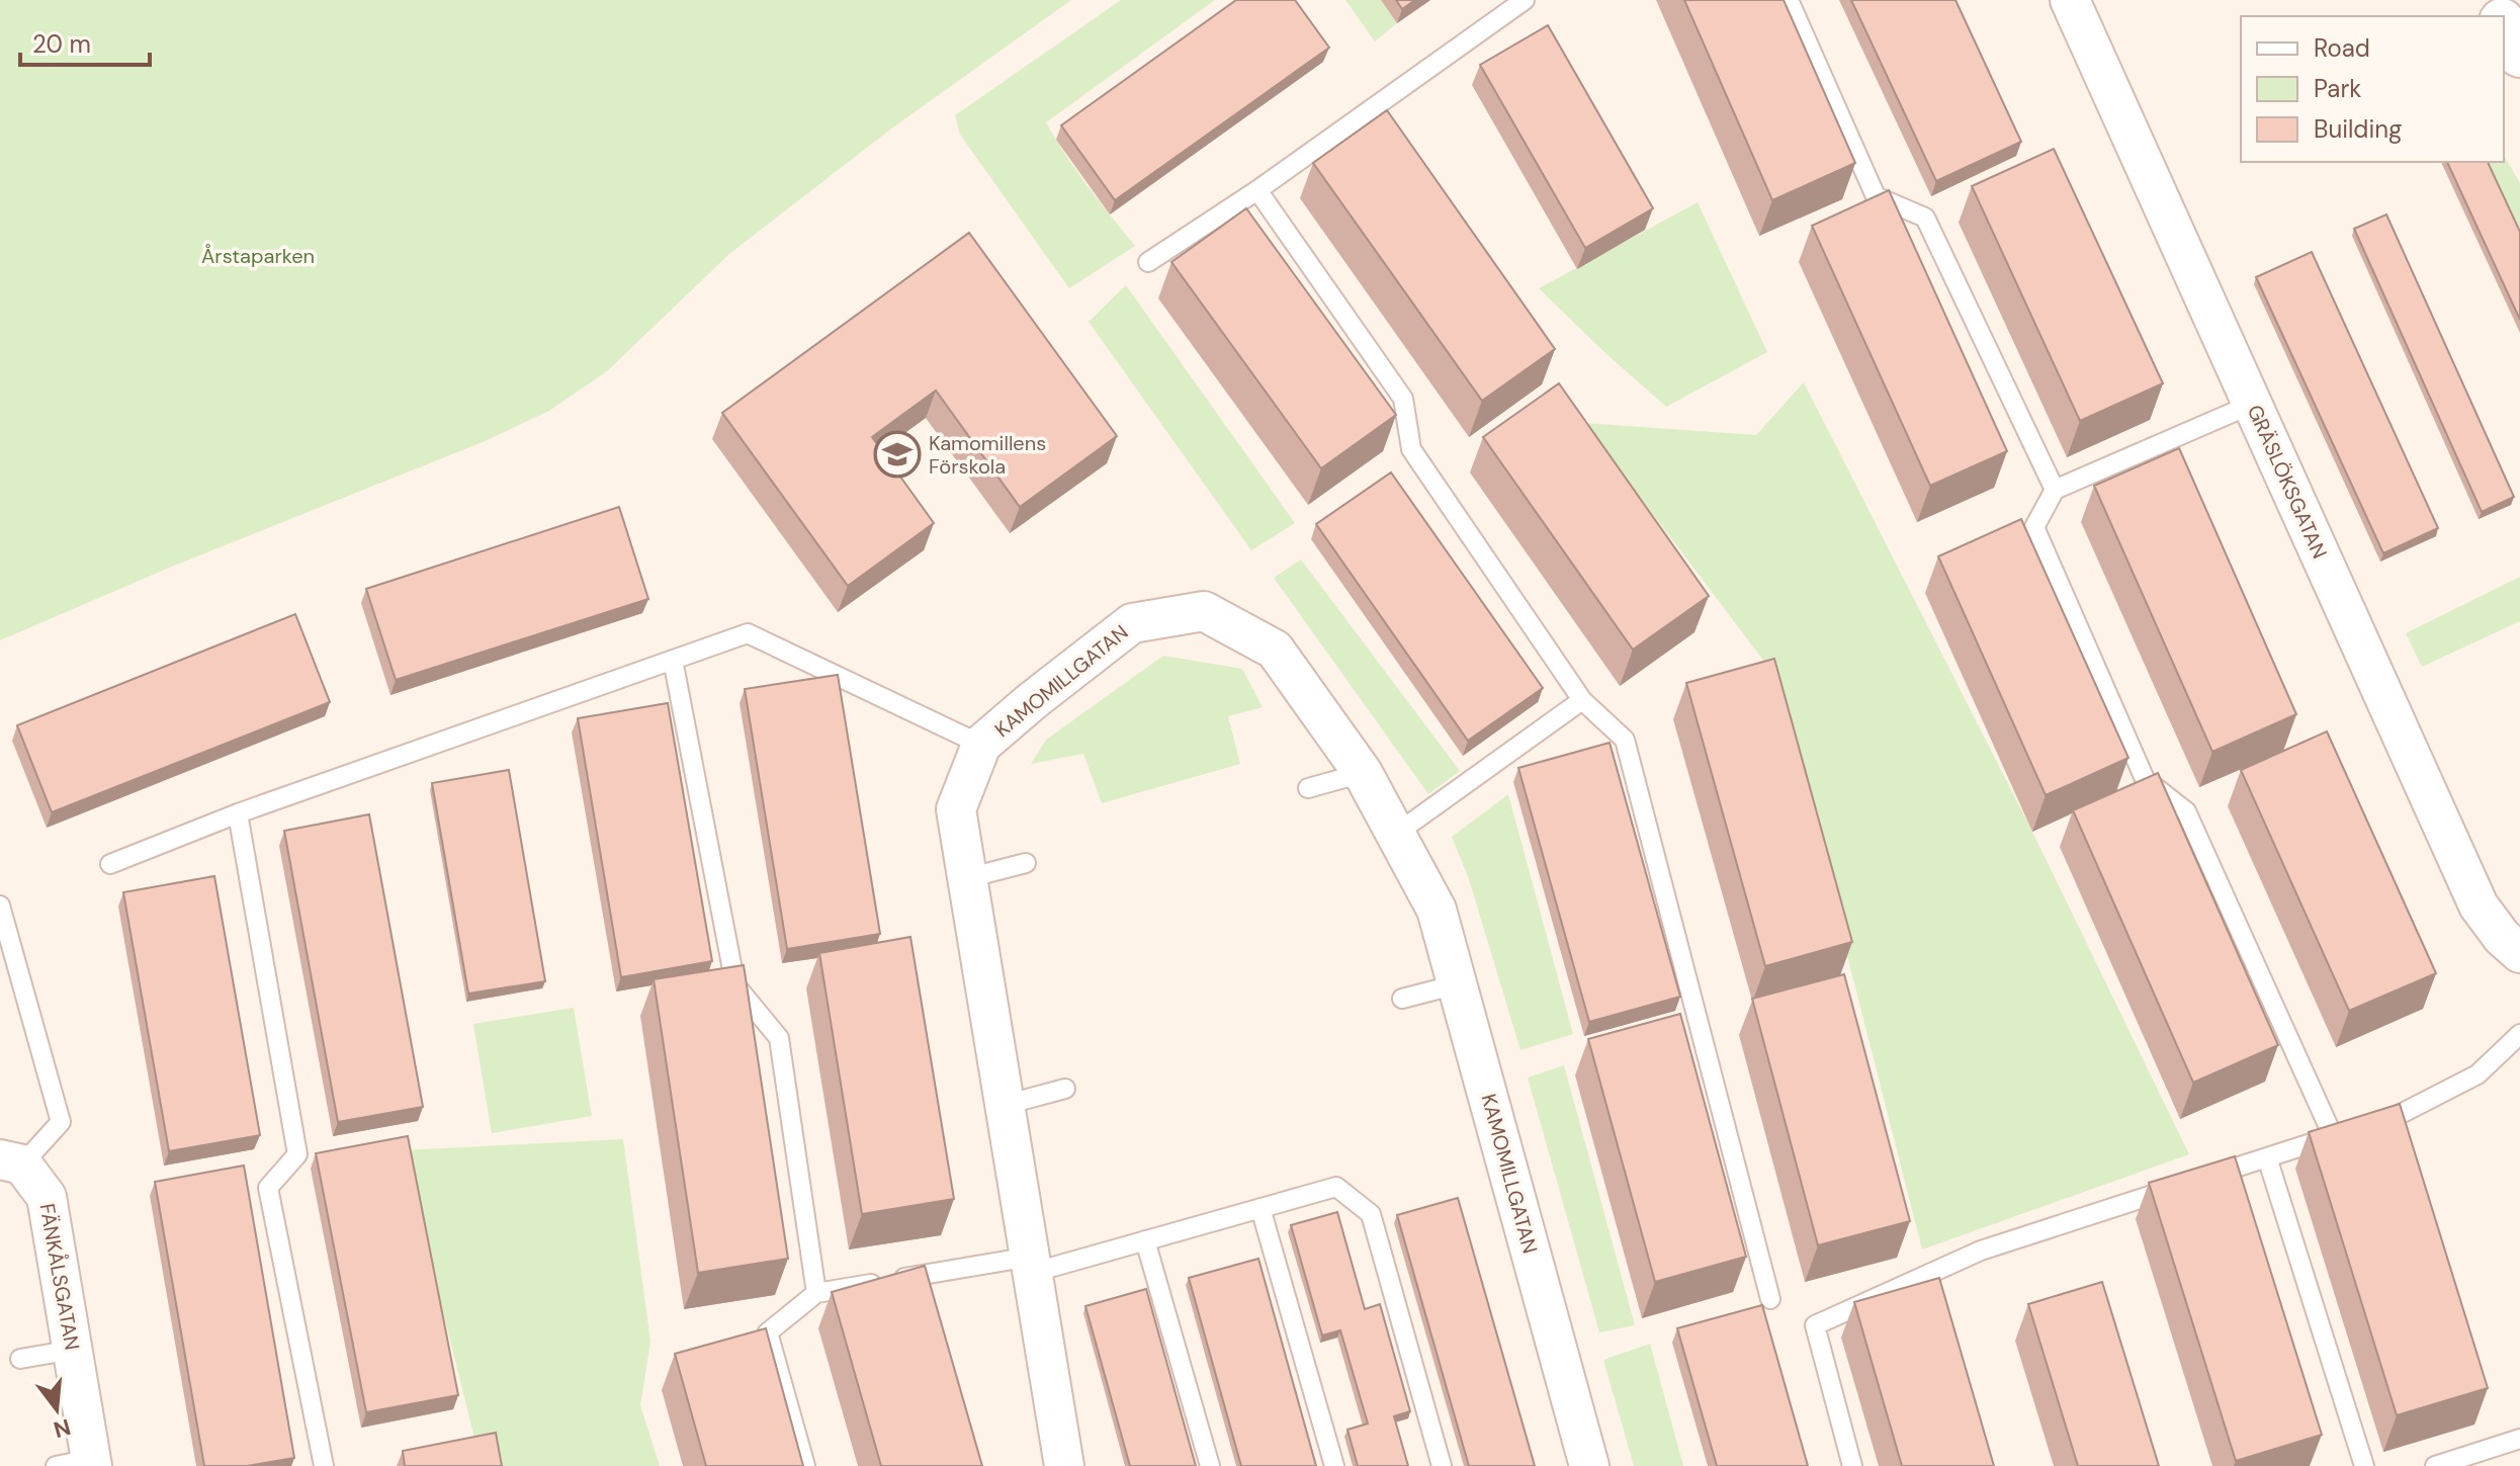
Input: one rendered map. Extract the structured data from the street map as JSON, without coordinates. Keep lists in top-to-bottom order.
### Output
{
  "streets": {
    "street": ["GRÄSLÖKSGATAN", "KAMOMILLGATAN", "FÄNKÅLSGATAN"]
  },
  "parks": ["Årstaparken"],
  "places": {
    "school or university": ["Kamomillens Förskola"]
  },
  "legend": ["Road", "Park", "Building"],
  "scale_bar": "20 m",
  "north": "bottom"
}
